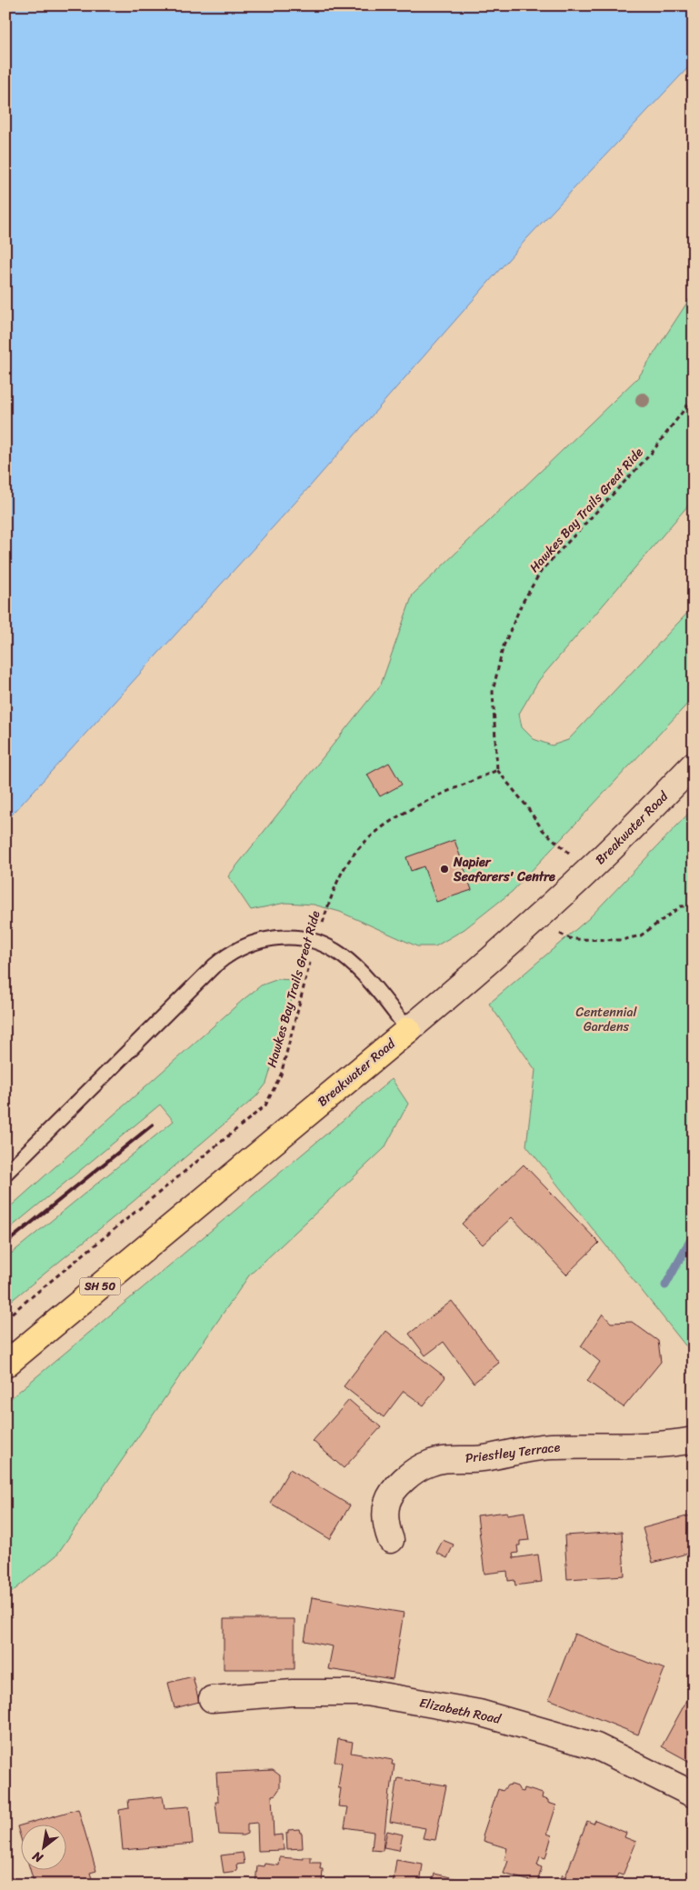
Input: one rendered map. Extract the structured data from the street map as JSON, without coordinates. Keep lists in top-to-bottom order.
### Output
{
  "streets": {
    "highway": ["Breakwater Road", "SH 50"],
    "street": ["Priestley Terrace", "Elizabeth Road"],
    "path": ["Hawkes Bay Trails Great Ride"]
  },
  "parks": ["Centennial Gardens"],
  "places": ["Napier Seafarers' Centre"],
  "north": "bottom left"
}
